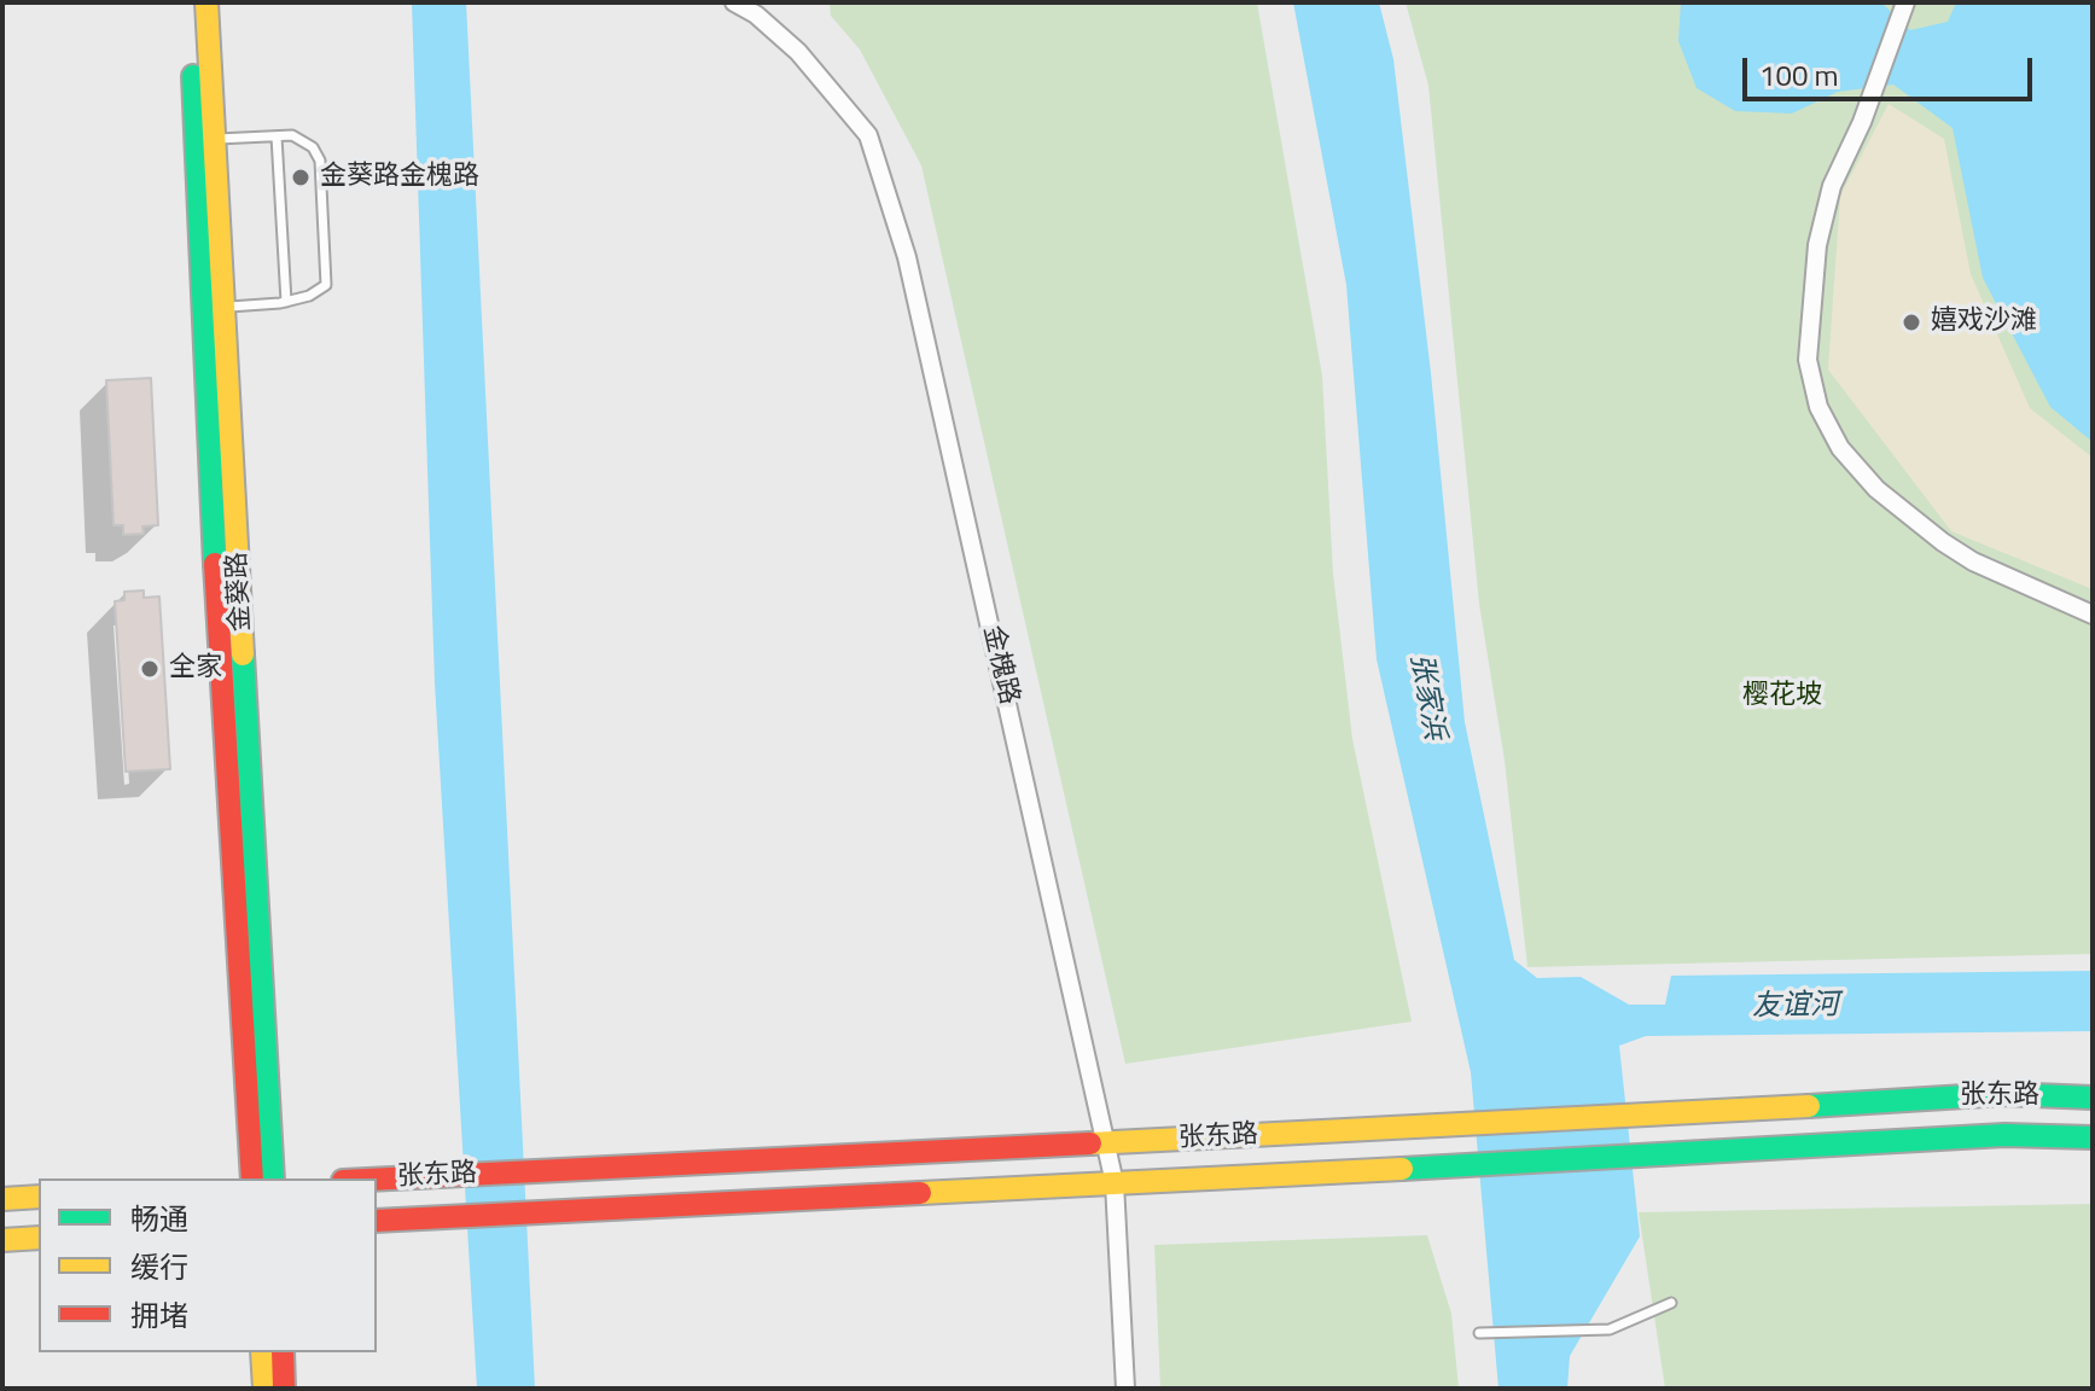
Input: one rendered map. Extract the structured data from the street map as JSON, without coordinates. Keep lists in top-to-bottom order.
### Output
{
  "streets": {
    "main road": ["金葵路", "张东路"],
    "street": ["金槐路"]
  },
  "crossings": [
    ["金槐路", "张东路"]
  ],
  "water": ["张家浜", "友谊河"],
  "parks": ["樱花坡"],
  "places": ["金葵路金槐路", "嬉戏沙滩", "全家"],
  "legend": ["畅通", "缓行", "拥堵"],
  "scale_bar": "100 m"
}
